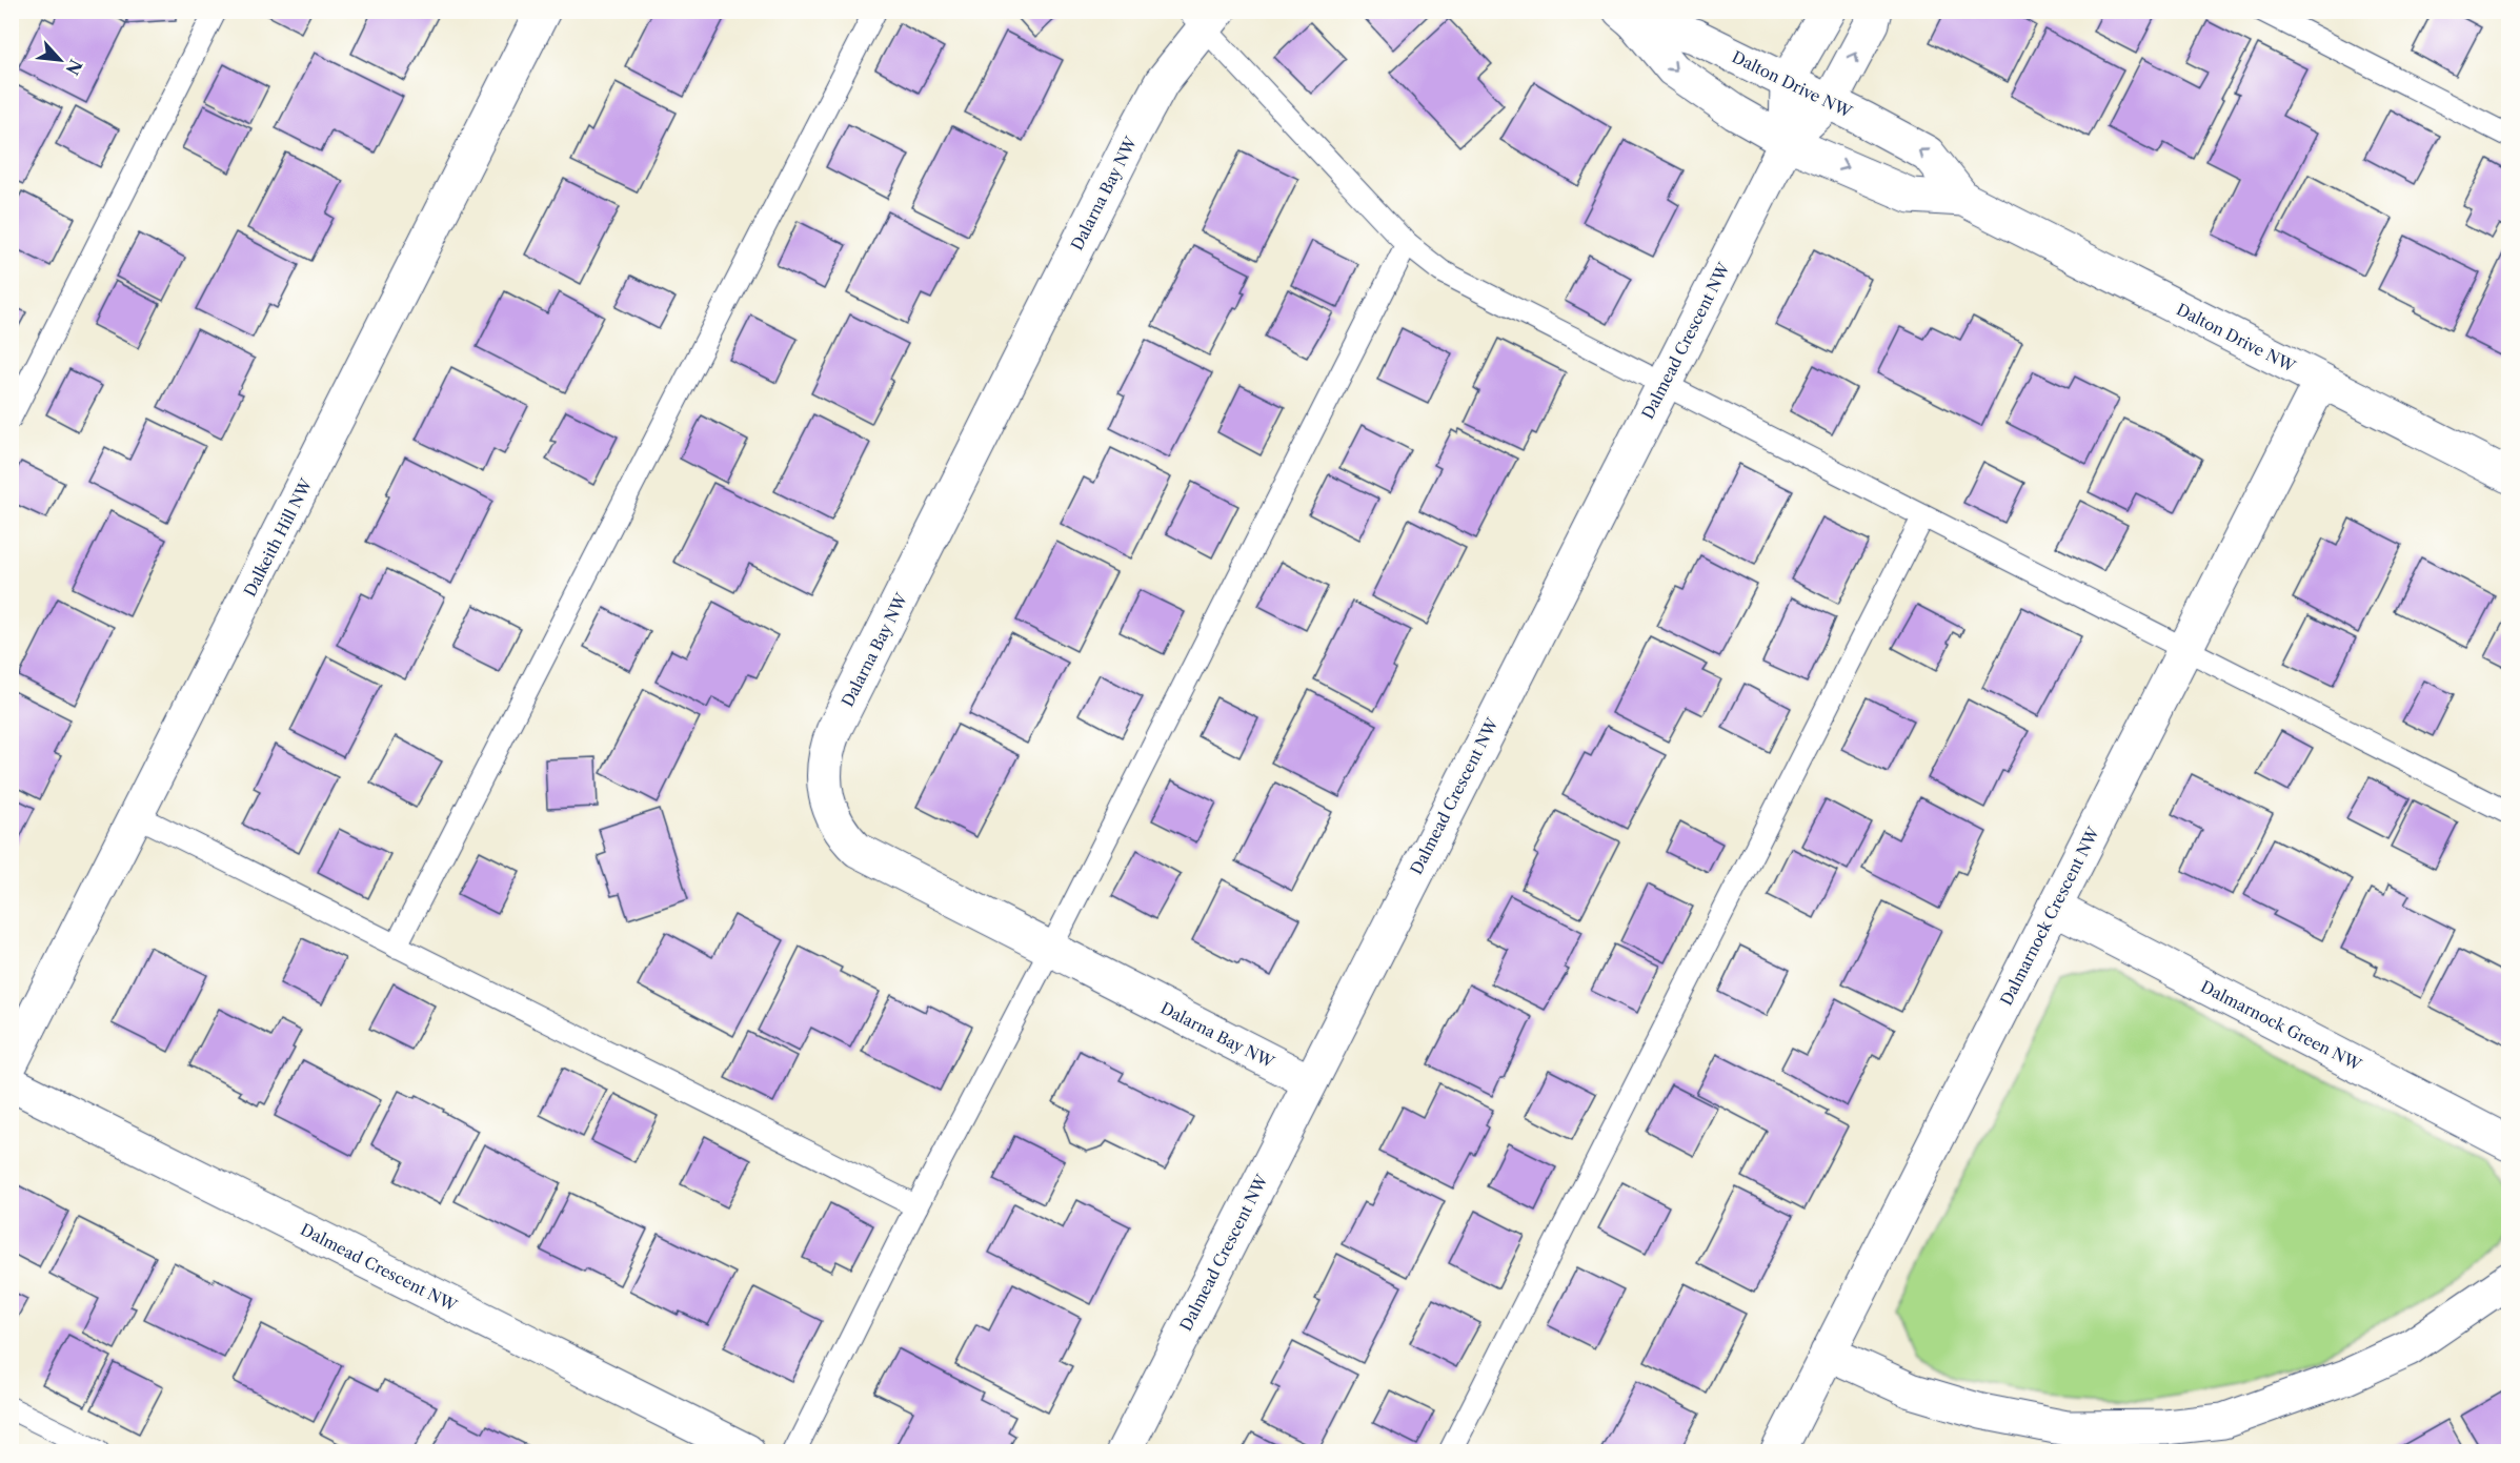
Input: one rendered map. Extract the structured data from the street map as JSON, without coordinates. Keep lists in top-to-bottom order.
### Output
{
  "streets": {
    "street": [
      "Dalton Drive NW",
      "Dalarna Bay NW",
      "Dalmead Crescent NW",
      "Dalkeith Hill NW",
      "Dalmarnock Crescent NW",
      "Dalmarnock Green NW"
    ]
  },
  "crossings": [
    ["Dalton Drive NW", "Dalmead Crescent NW"],
    ["Dalton Drive NW", "Dalmarnock Crescent NW"],
    ["Dalarna Bay NW", "Dalmead Crescent NW"],
    ["Dalmarnock Crescent NW", "Dalmarnock Green NW"]
  ],
  "north": "bottom right"
}
